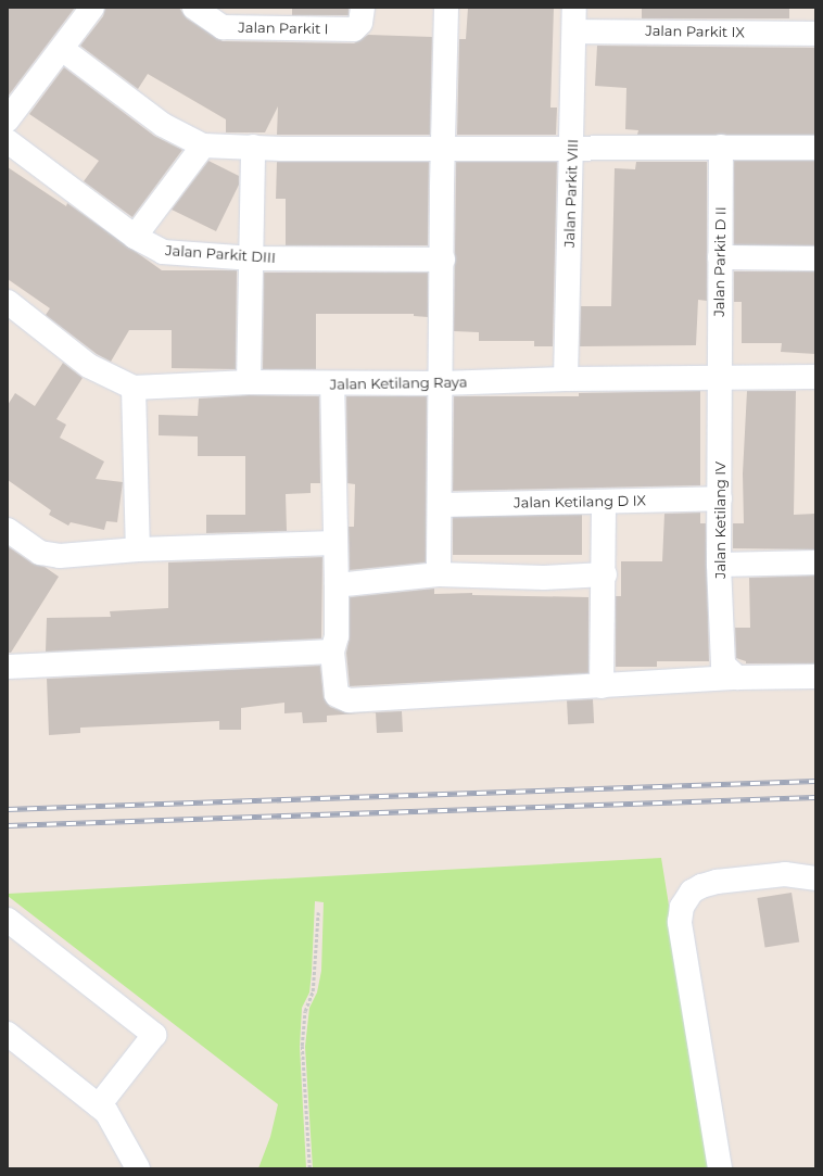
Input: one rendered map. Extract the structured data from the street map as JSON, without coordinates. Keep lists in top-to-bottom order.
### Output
{
  "streets": {
    "street": [
      "Jalan Parkit I",
      "Jalan Parkit IX",
      "Jalan Parkit VIII",
      "Jalan Parkit DIII",
      "Jalan Parkit D II",
      "Jalan Ketilang Raya",
      "Jalan Ketilang D IX",
      "Jalan Ketilang IV"
    ]
  },
  "crossings": [
    ["Jalan Parkit IX", "Jalan Parkit VIII"],
    ["Jalan Parkit VIII", "Jalan Ketilang Raya"],
    ["Jalan Parkit D II", "Jalan Ketilang Raya"],
    ["Jalan Parkit D II", "Jalan Ketilang IV"],
    ["Jalan Ketilang Raya", "Jalan Ketilang IV"],
    ["Jalan Ketilang D IX", "Jalan Ketilang IV"]
  ]
}
